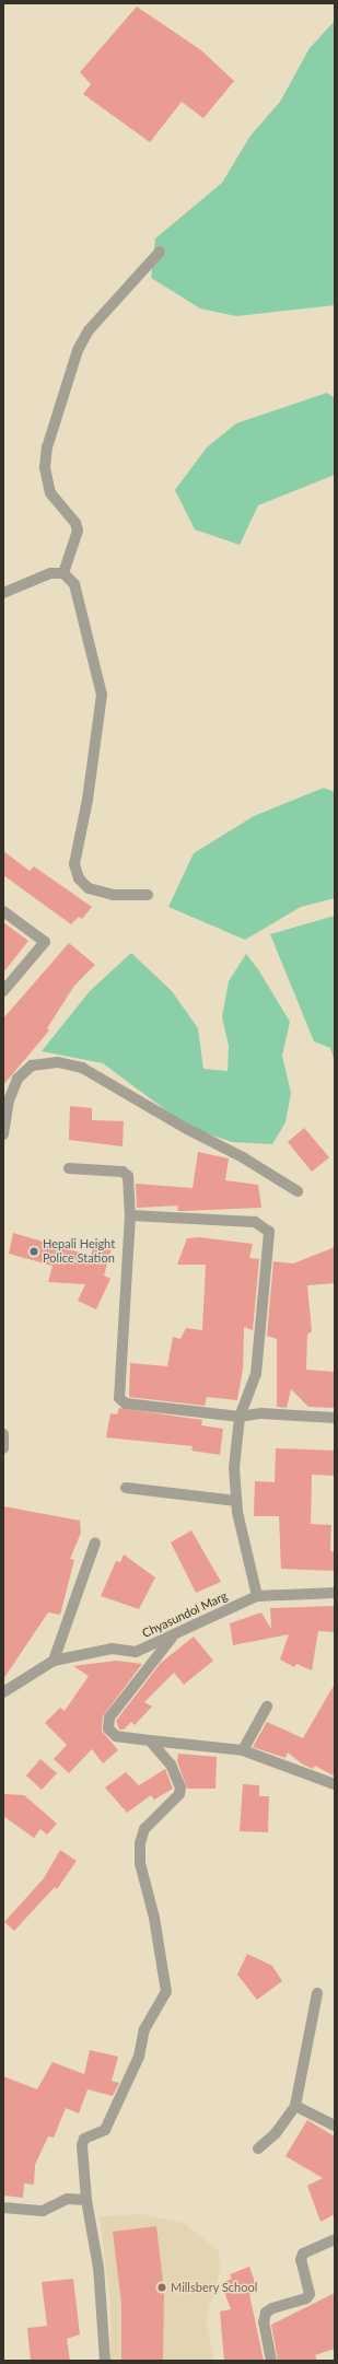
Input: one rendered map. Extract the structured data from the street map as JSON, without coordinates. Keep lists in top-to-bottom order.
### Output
{
  "streets": {
    "street": ["Chyasundol Marg"]
  },
  "places": ["Hepali Height Police Station", "Millsbery School"]
}
